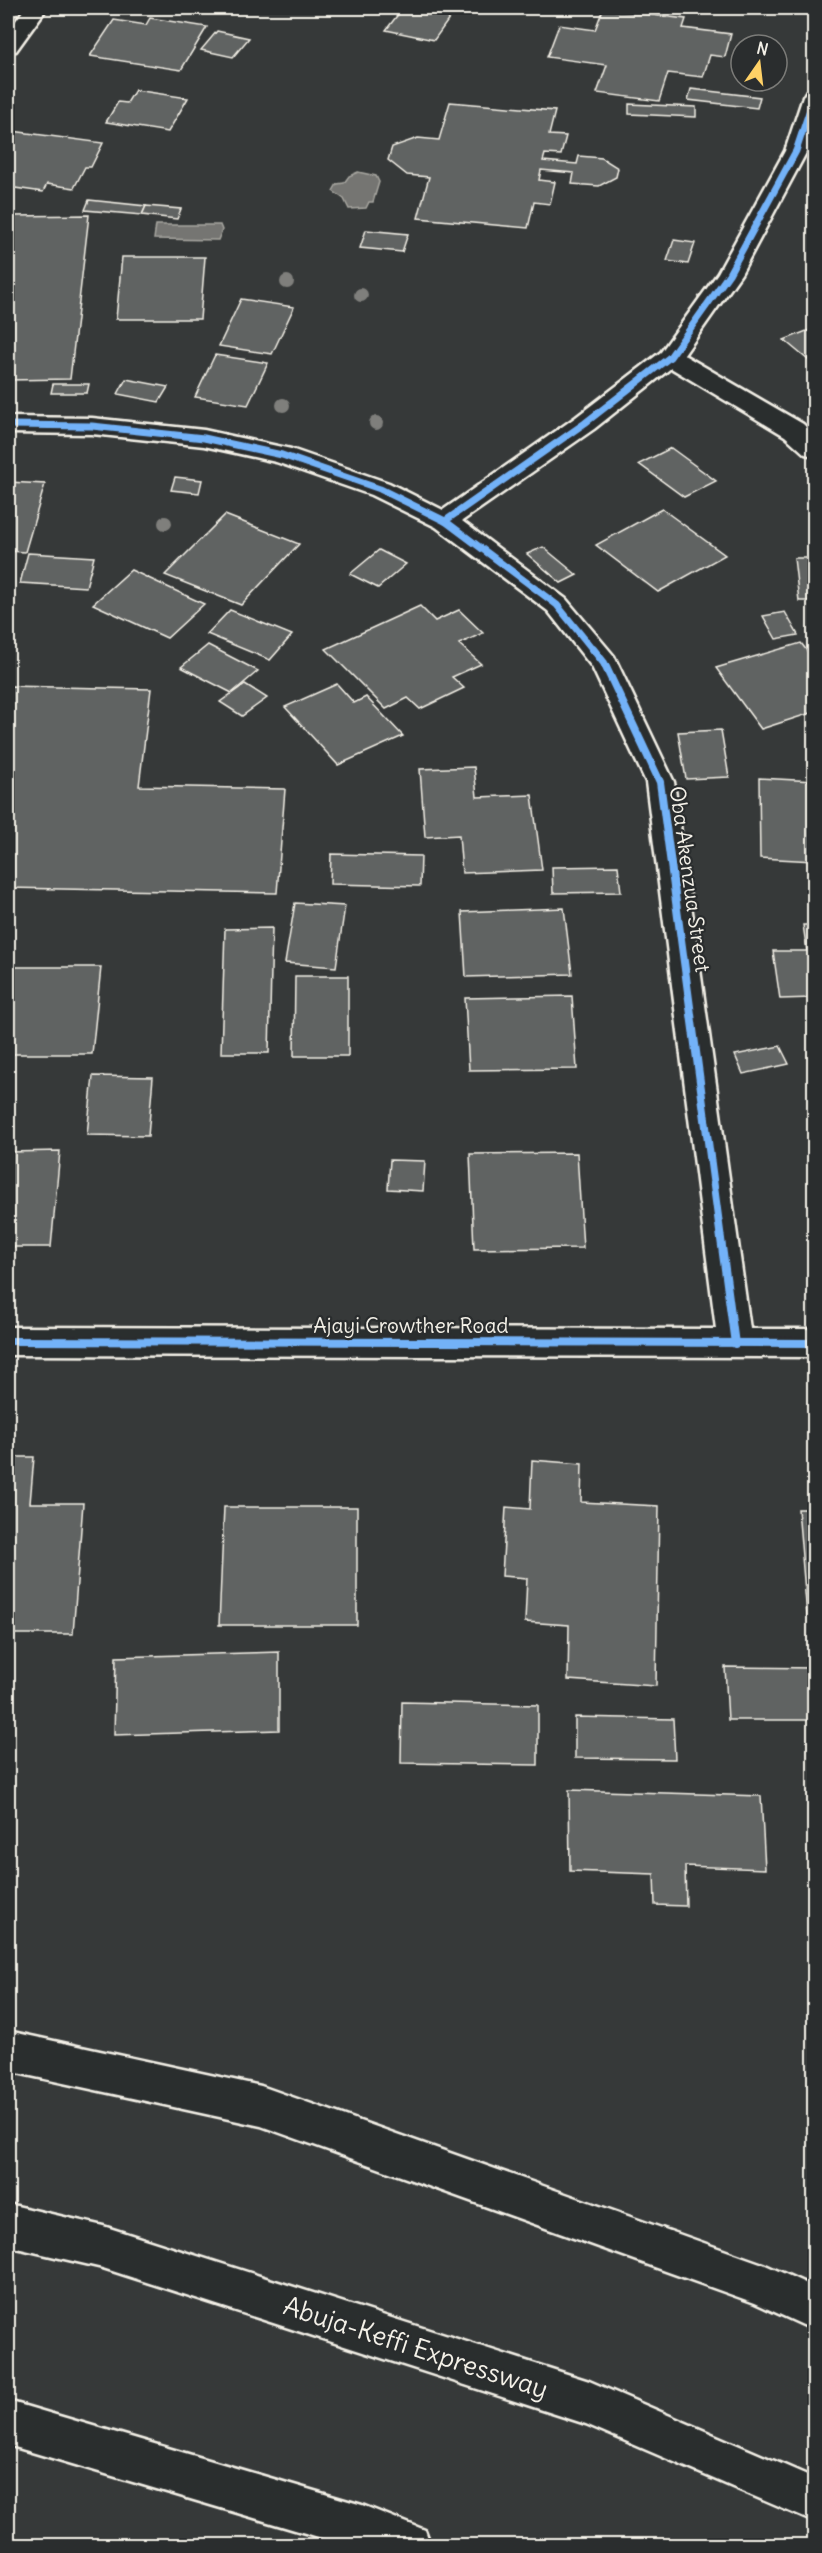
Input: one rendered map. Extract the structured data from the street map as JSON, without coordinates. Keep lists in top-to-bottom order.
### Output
{
  "streets": {
    "main road": ["Oba Akenzua Street", "Ajayi Crowther Road", "Abuja-Keffi Expressway"]
  },
  "crossings": [
    ["Oba Akenzua Street", "Ajayi Crowther Road"]
  ],
  "north": "top"
}
